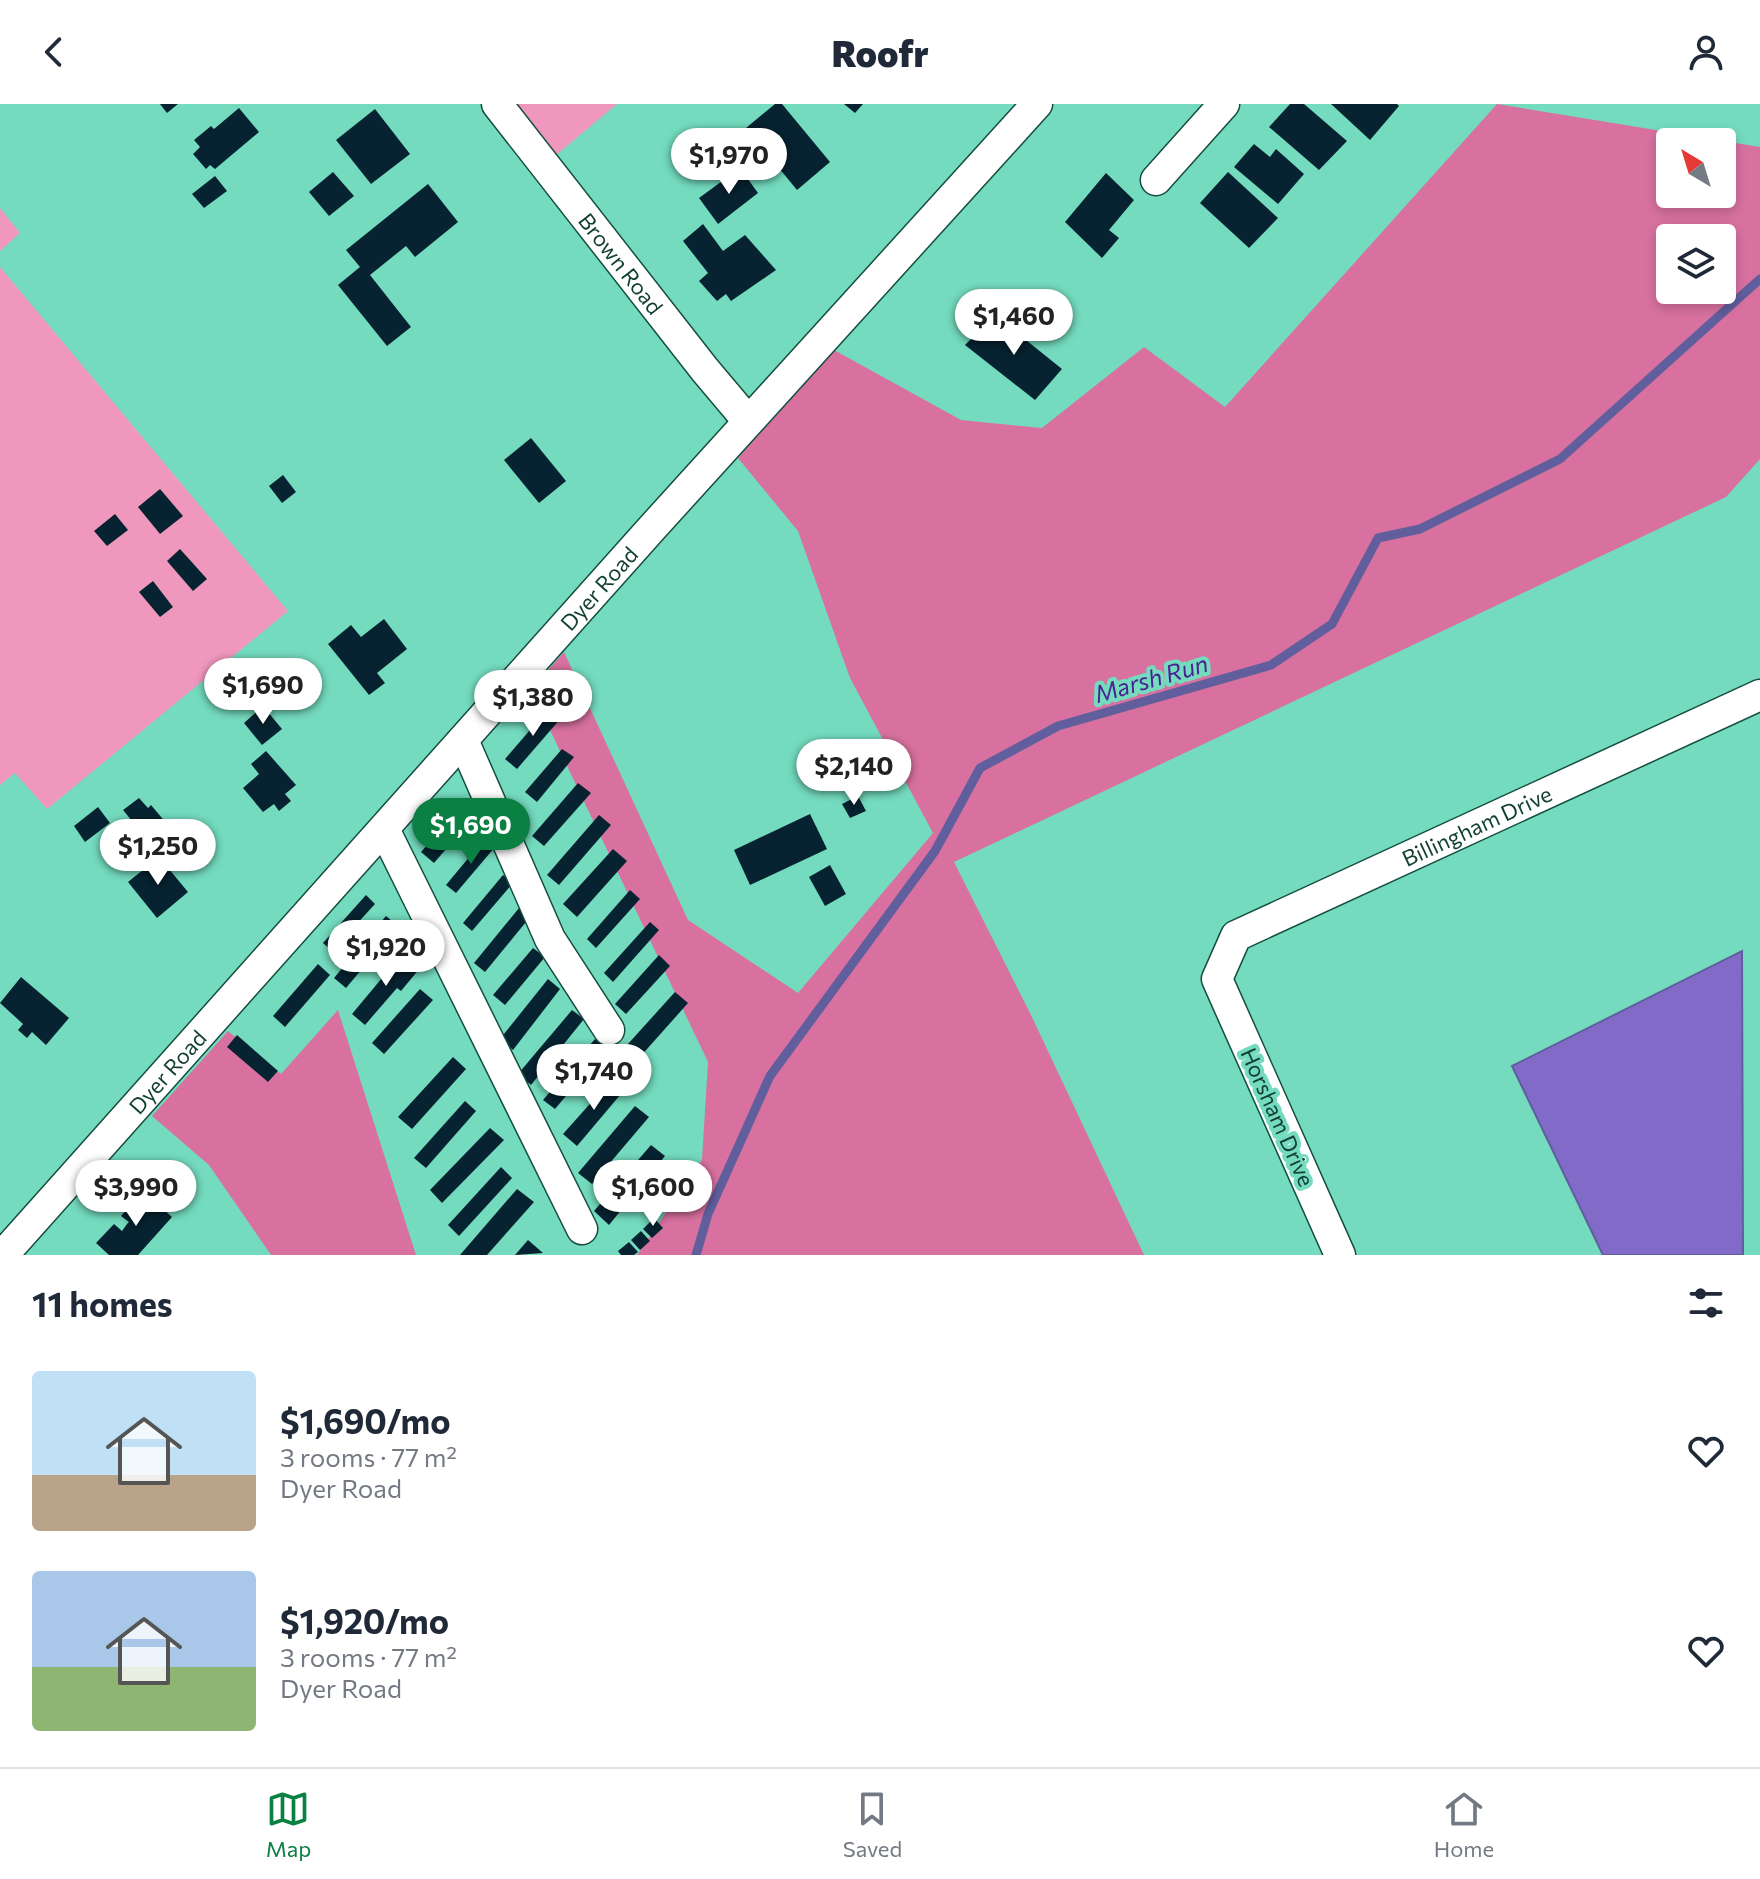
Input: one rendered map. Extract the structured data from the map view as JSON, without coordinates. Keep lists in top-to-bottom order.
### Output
{
  "streets": {
    "street": [
      "Brown Road",
      "Dyer Road",
      "Billingham Drive",
      "Horsham Drive"
    ]
  },
  "crossings": [
    ["Brown Road", "Dyer Road"],
    ["Billingham Drive", "Horsham Drive"]
  ],
  "water": ["Marsh Run"],
  "north": "top left",
  "page": {
    "header": "Roofr",
    "price": [
      "$1,970",
      "$1,460",
      "$1,690",
      "$1,380",
      "$2,140",
      "$1,690",
      "$1,250",
      "$1,920",
      "$1,740",
      "$3,990",
      "$1,600"
    ],
    "heading": "11 homes",
    "list": [
      {
        "name": "$1,690/mo",
        "note": "3 rooms · 77 m² · Dyer Road"
      },
      {
        "name": "$1,920/mo",
        "note": "3 rooms · 77 m² · Dyer Road"
      }
    ],
    "tabs": ["Map", "Saved", "Home"]
  }
}
